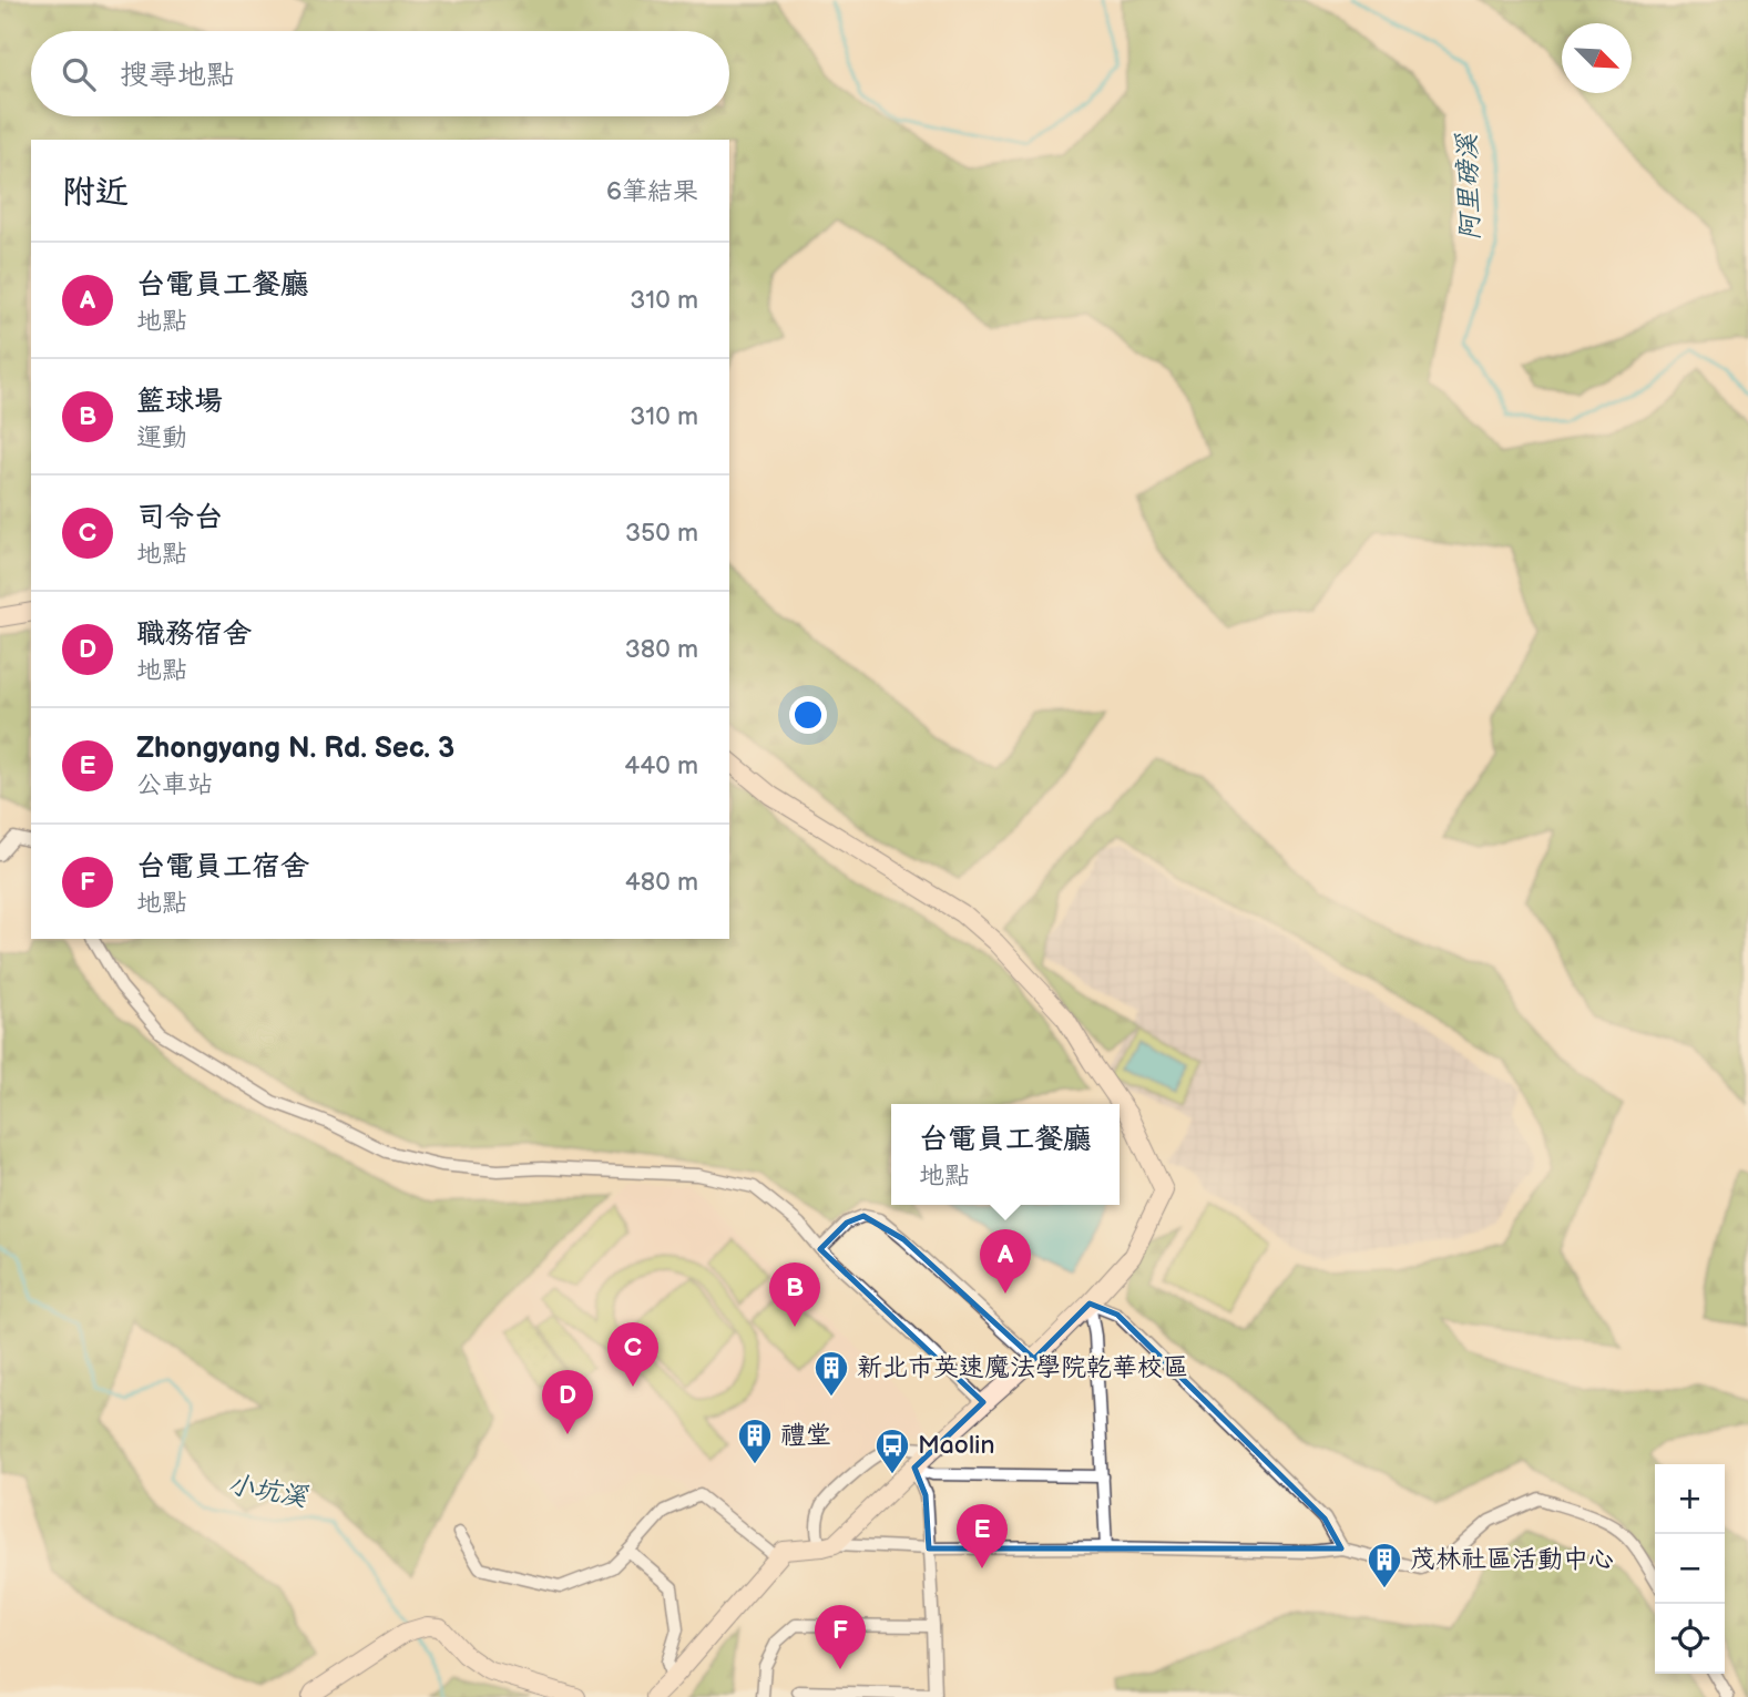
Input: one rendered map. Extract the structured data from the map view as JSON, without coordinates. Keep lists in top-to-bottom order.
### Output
{
  "water": ["阿里磅溪", "小坑溪"],
  "places": {
    "building": ["新北市英速魔法學院乾華校區", "禮堂", "茂林社區活動中心"],
    "bus stop": ["Maolin"]
  },
  "north": "bottom right",
  "page": {
    "search": "搜尋地點",
    "heading": ["附近", "6筆結果"],
    "list": [
      {
        "mark": "A",
        "name": "台電員工餐廳",
        "note": "地點",
        "value": "310 m"
      },
      {
        "mark": "B",
        "name": "籃球場",
        "note": "運動",
        "value": "310 m"
      },
      {
        "mark": "C",
        "name": "司令台",
        "note": "地點",
        "value": "350 m"
      },
      {
        "mark": "D",
        "name": "職務宿舍",
        "note": "地點",
        "value": "380 m"
      },
      {
        "mark": "E",
        "name": "Zhongyang N. Rd. Sec. 3",
        "note": "公車站",
        "value": "440 m"
      },
      {
        "mark": "F",
        "name": "台電員工宿舍",
        "note": "地點",
        "value": "480 m"
      }
    ],
    "popup": ["台電員工餐廳", "地點"],
    "pins": [
      "A",
      "B",
      "C",
      "D",
      "E",
      "F"
    ],
    "map_buttons": ["+", "−"]
  }
}
